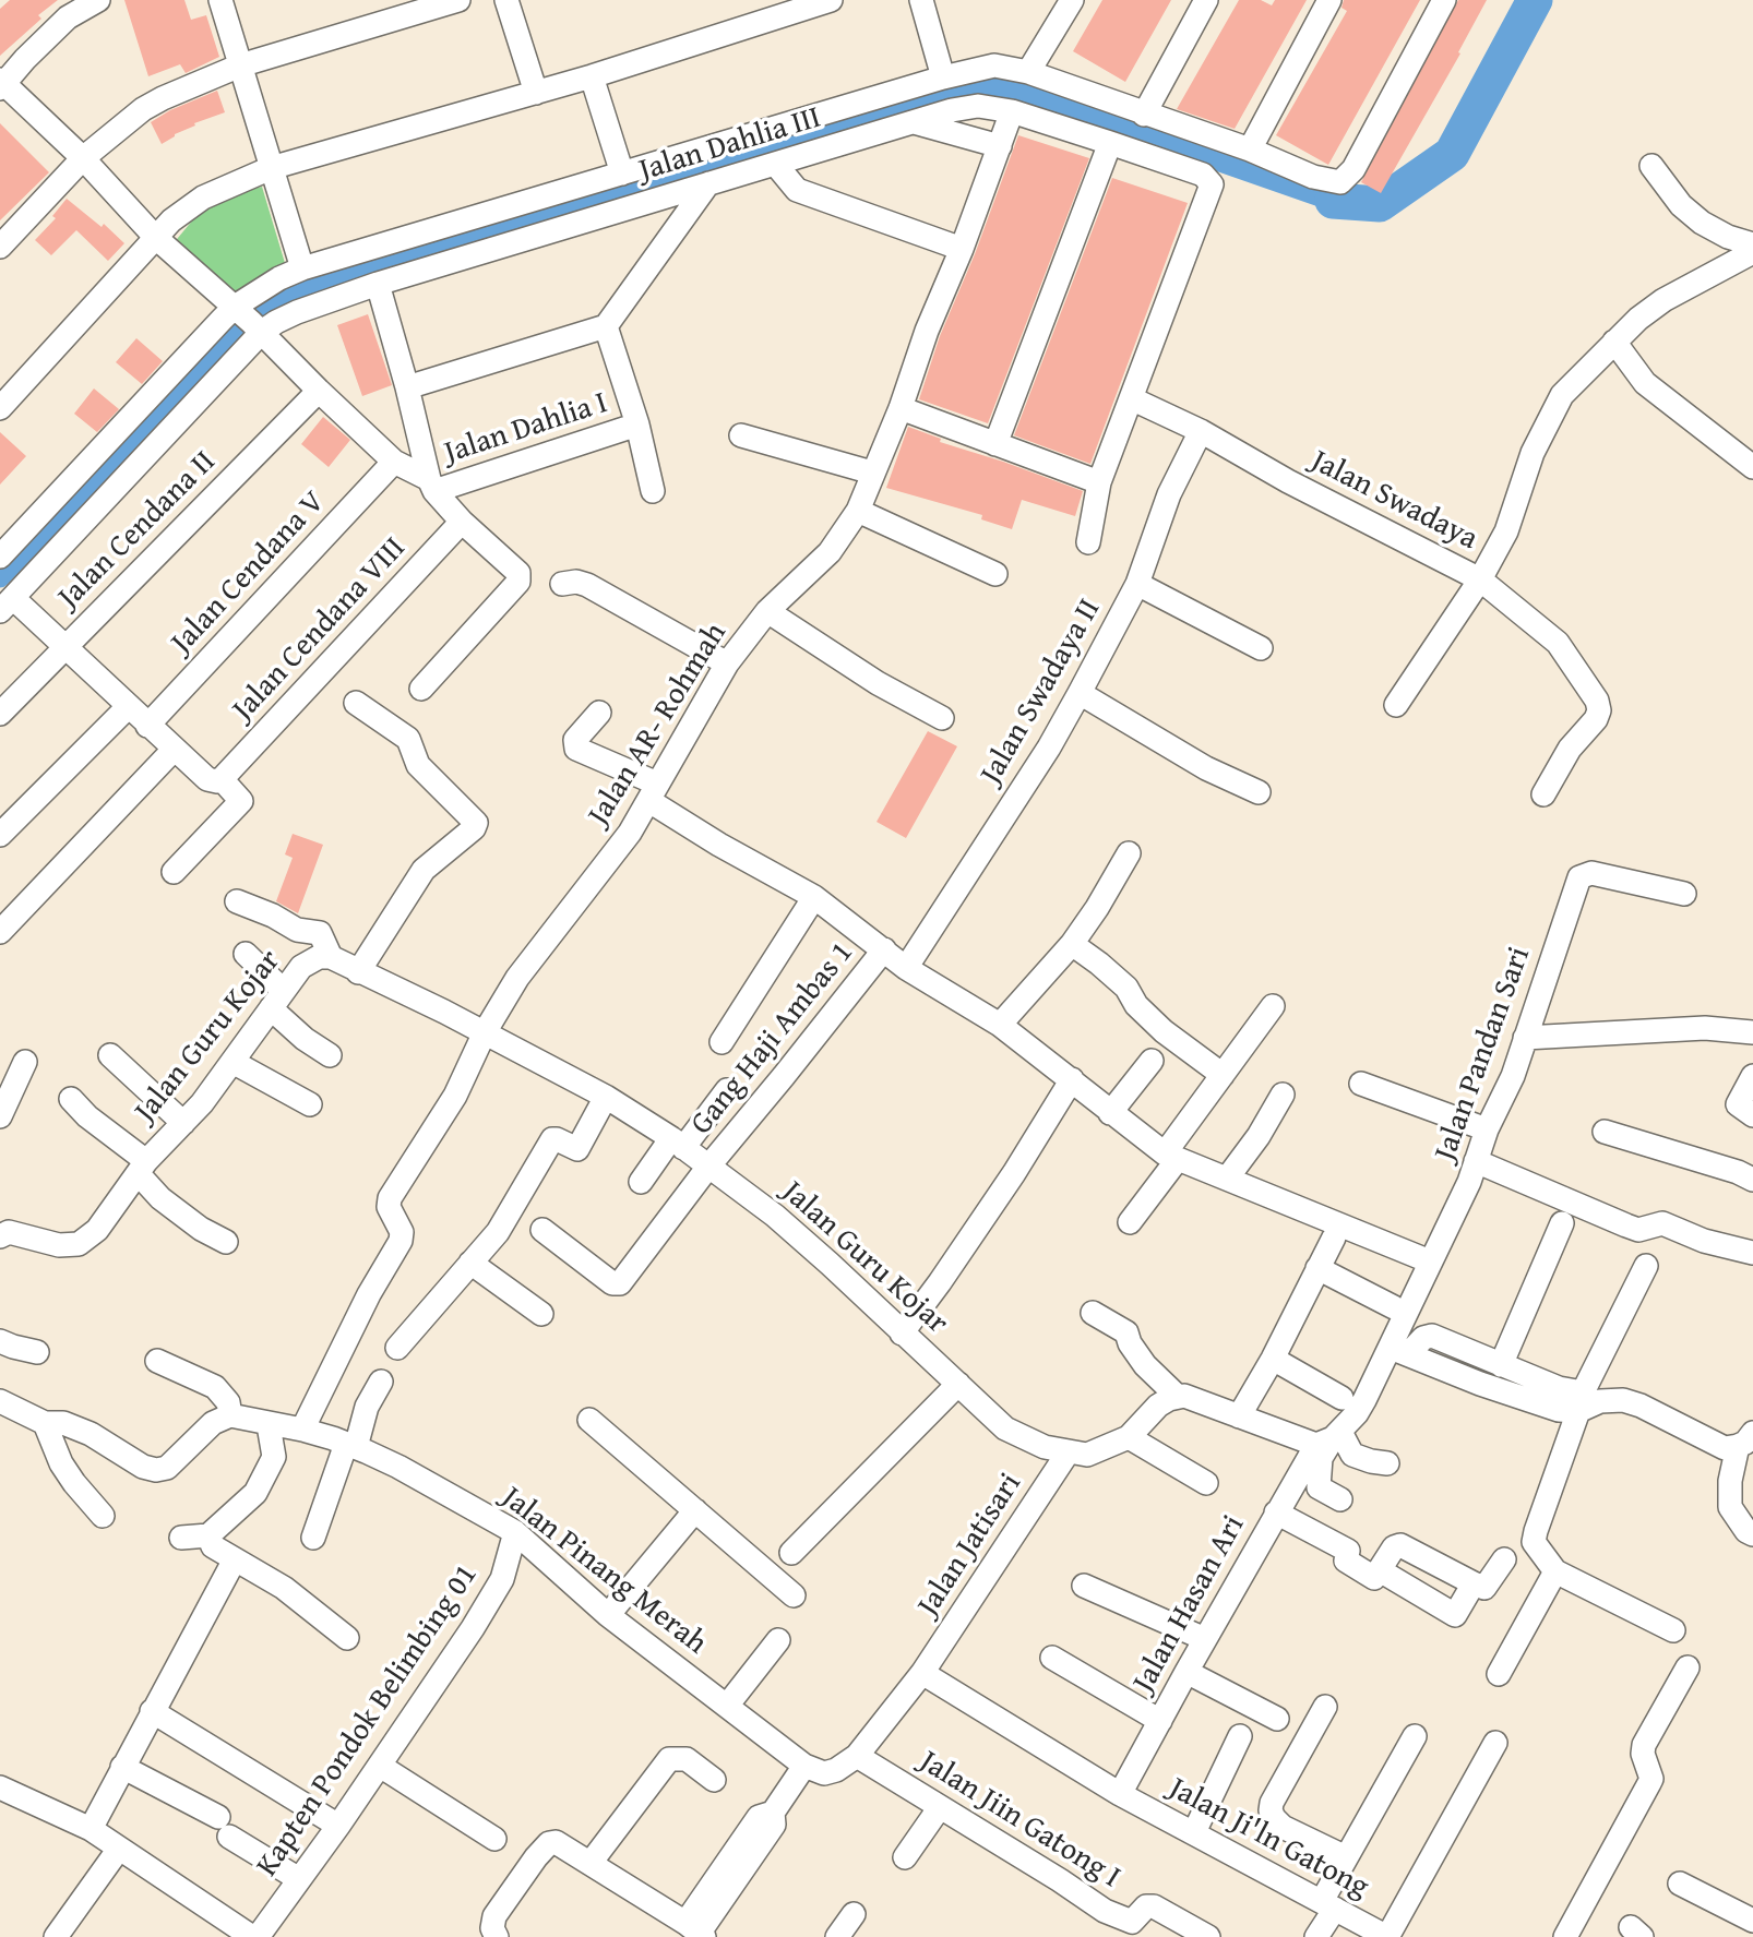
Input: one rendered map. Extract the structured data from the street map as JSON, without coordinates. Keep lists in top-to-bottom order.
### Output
{
  "streets": {
    "street": [
      "Jalan Dahlia III",
      "Jalan Dahlia I",
      "Jalan Swadaya",
      "Jalan Cendana II",
      "Jalan Cendana V",
      "Jalan Cendana VIII",
      "Jalan Swadaya II",
      "Jalan AR- Rohmah",
      "Jalan Guru Kojar",
      "Gang Haji Ambas 1",
      "Jalan Pandan Sari",
      "Jalan Jatisari",
      "Jalan Pinang Merah",
      "Jalan Hasan Ari",
      "Kapten Pondok Belimbing 01",
      "Jalan Jiin Gatong I",
      "Jalan Ji'ln Gatong"
    ]
  },
  "crossings": [
    ["Jalan Dahlia III", "Jalan Swadaya"],
    ["Jalan Dahlia III", "Jalan AR- Rohmah"],
    ["Jalan Swadaya", "Jalan Swadaya II"],
    ["Jalan AR- Rohmah", "Jalan Guru Kojar"],
    ["Jalan AR- Rohmah", "Jalan Pinang Merah"],
    ["Jalan Guru Kojar", "Gang Haji Ambas 1"],
    ["Jalan Guru Kojar", "Jalan Jatisari"],
    ["Jalan Jatisari", "Jalan Ji'ln Gatong"],
    ["Jalan Pinang Merah", "Kapten Pondok Belimbing 01"],
    ["Jalan Hasan Ari", "Jalan Ji'ln Gatong"]
  ]
}
